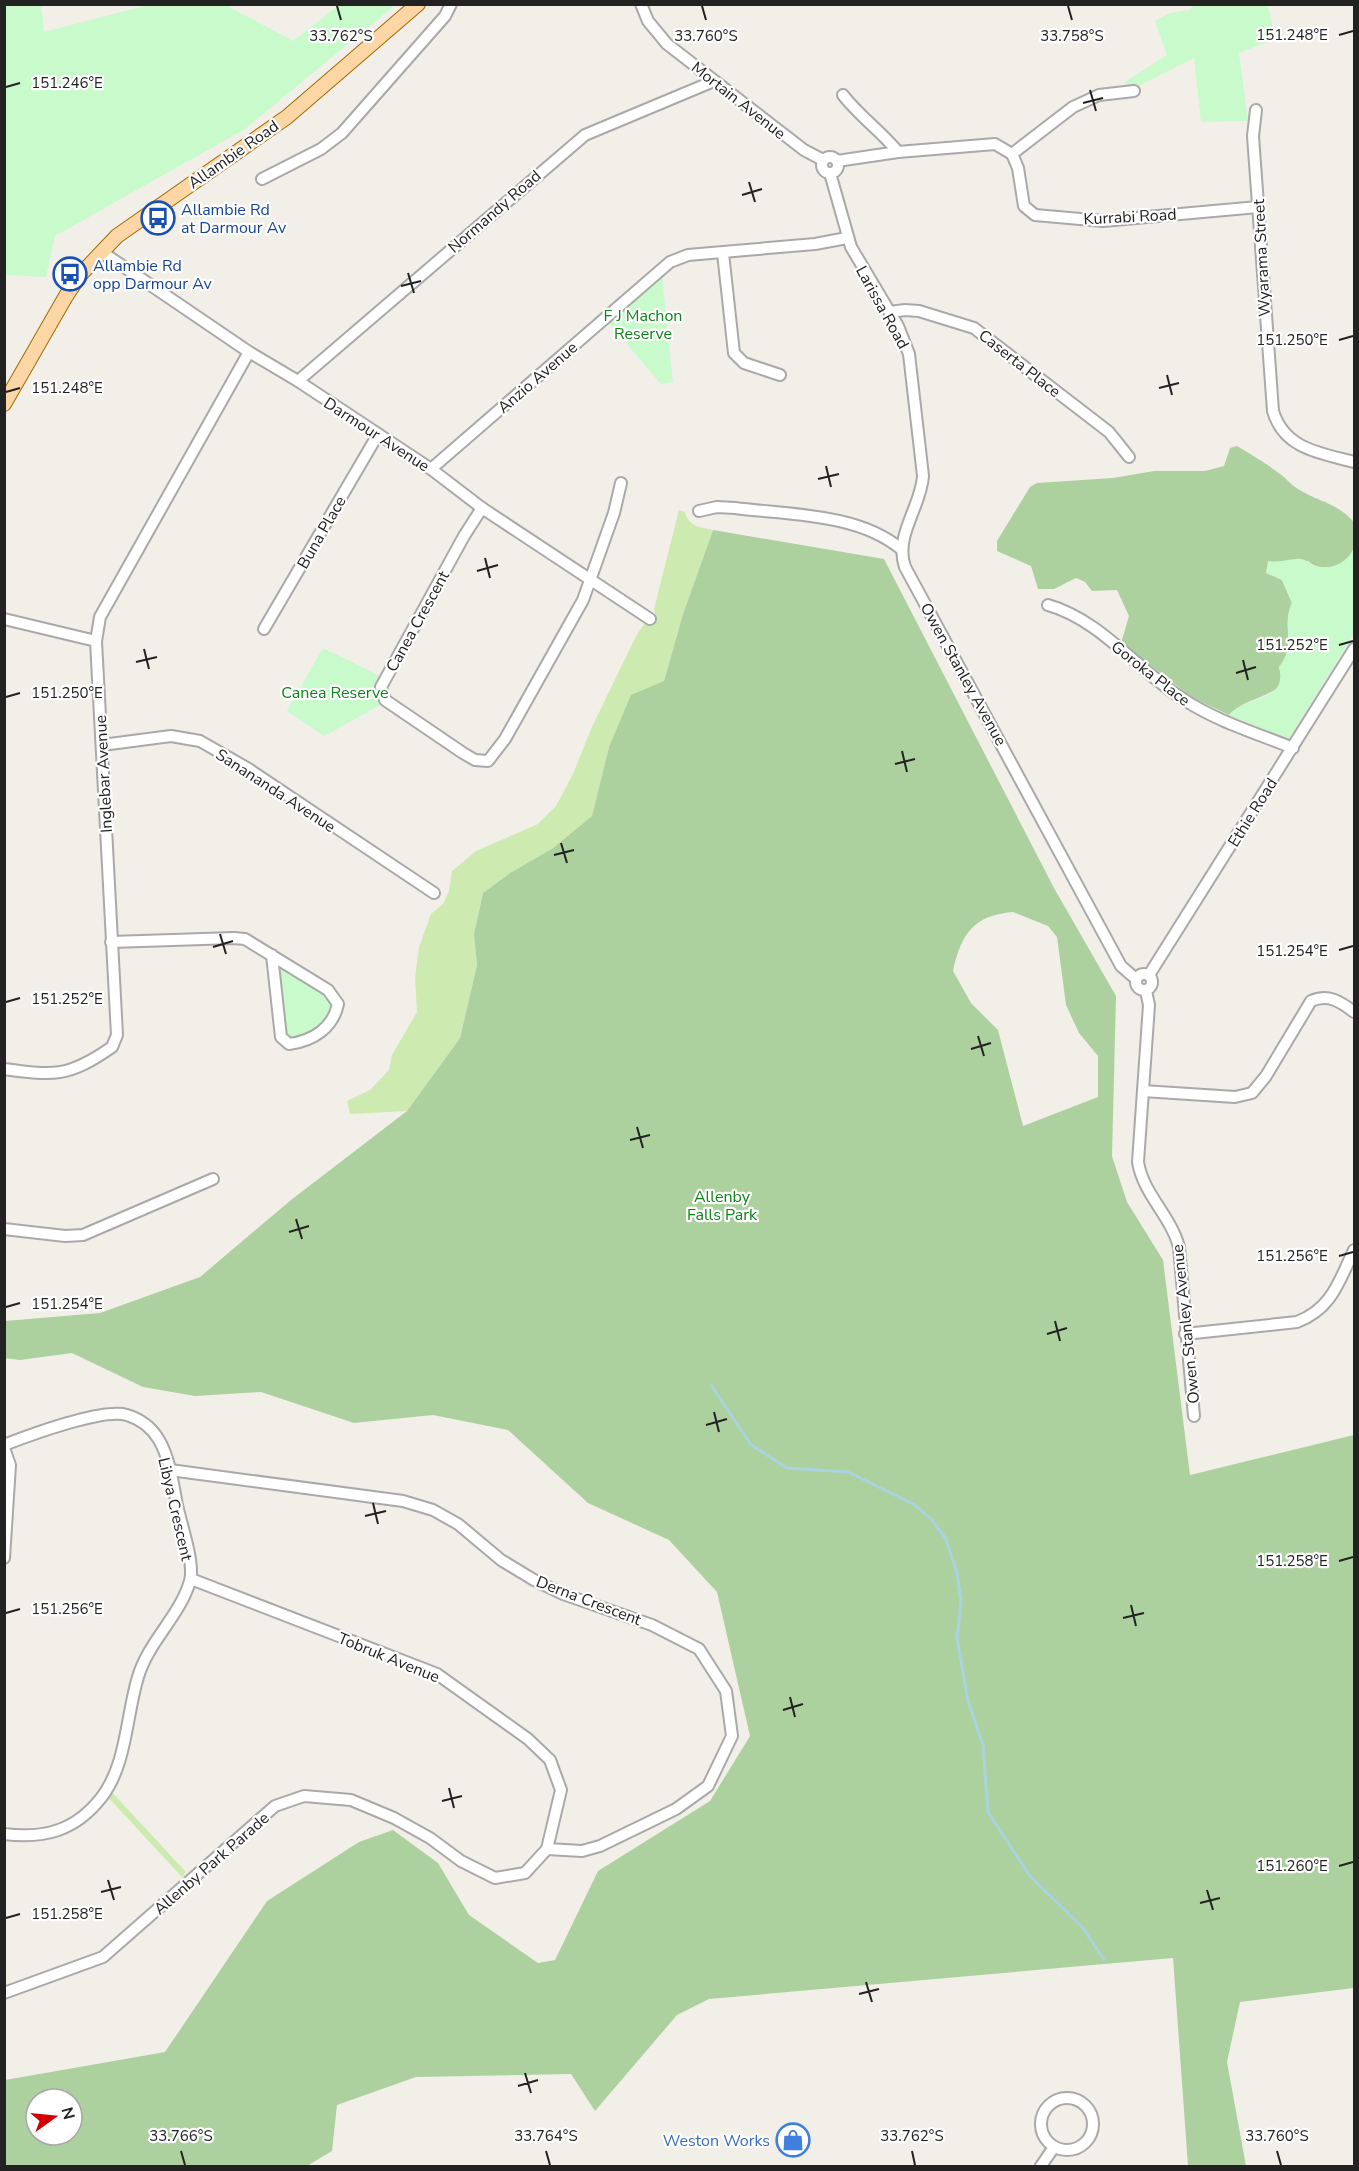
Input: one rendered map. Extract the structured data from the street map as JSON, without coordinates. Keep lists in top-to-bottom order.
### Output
{
  "streets": {
    "main road": ["Allambie Road"],
    "street": [
      "Mortain Avenue",
      "Normandy Road",
      "Kurrabi Road",
      "Wyarama Street",
      "Larissa Road",
      "Caserta Place",
      "Anzio Avenue",
      "Darmour Avenue",
      "Buna Place",
      "Canea Crescent",
      "Goroka Place",
      "Owen Stanley Avenue",
      "Inglebar Avenue",
      "Sanananda Avenue",
      "Ethie Road",
      "Libya Crescent",
      "Derna Crescent",
      "Tobruk Avenue",
      "Allenby Park Parade"
    ]
  },
  "crossings": [
    ["Mortain Avenue", "Normandy Road"],
    ["Mortain Avenue", "Larissa Road"],
    ["Allambie Road", "Darmour Avenue"],
    ["Normandy Road", "Darmour Avenue"],
    ["Kurrabi Road", "Wyarama Street"],
    ["Larissa Road", "Caserta Place"],
    ["Larissa Road", "Anzio Avenue"],
    ["Larissa Road", "Owen Stanley Avenue"],
    ["Anzio Avenue", "Darmour Avenue"],
    ["Darmour Avenue", "Buna Place"],
    ["Darmour Avenue", "Canea Crescent"],
    ["Darmour Avenue", "Inglebar Avenue"],
    ["Goroka Place", "Ethie Road"],
    ["Owen Stanley Avenue", "Ethie Road"],
    ["Inglebar Avenue", "Sanananda Avenue"],
    ["Libya Crescent", "Derna Crescent"],
    ["Libya Crescent", "Tobruk Avenue"],
    ["Derna Crescent", "Tobruk Avenue"],
    ["Derna Crescent", "Allenby Park Parade"],
    ["Tobruk Avenue", "Allenby Park Parade"]
  ],
  "parks": ["F J Machon Reserve", "Canea Reserve", "Allenby Falls Park"],
  "places": {
    "bus stop": ["Allambie Rd at Darmour Av", "Allambie Rd opp Darmour Av"],
    "shop": ["Weston Works"]
  },
  "north": "right",
  "coordinates": [
    "151.248°E",
    "33.762°S",
    "33.760°S",
    "33.758°S",
    "151.246°E",
    "151.250°E",
    "151.252°E",
    "151.254°E",
    "151.256°E",
    "151.258°E",
    "151.260°E",
    "33.766°S",
    "33.764°S"
  ]
}
